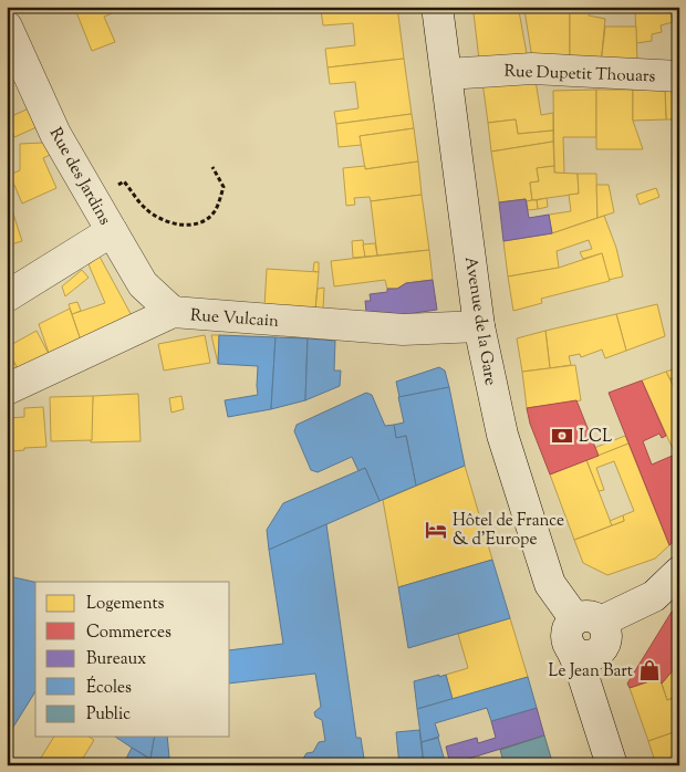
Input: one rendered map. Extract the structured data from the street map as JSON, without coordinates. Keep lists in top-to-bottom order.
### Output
{
  "streets": {
    "street": [
      "Rue Dupetit Thouars",
      "Rue des Jardins",
      "Rue Vulcain",
      "Avenue de la Gare"
    ]
  },
  "crossings": [
    ["Rue Dupetit Thouars", "Avenue de la Gare"],
    ["Rue des Jardins", "Rue Vulcain"],
    ["Rue Vulcain", "Avenue de la Gare"]
  ],
  "places": {
    "bank": ["LCL"],
    "hotel": ["Hôtel de France & d'Europe"],
    "shop": ["Le Jean Bart"]
  },
  "legend": [
    "Logements",
    "Commerces",
    "Bureaux",
    "Écoles",
    "Public"
  ]
}
